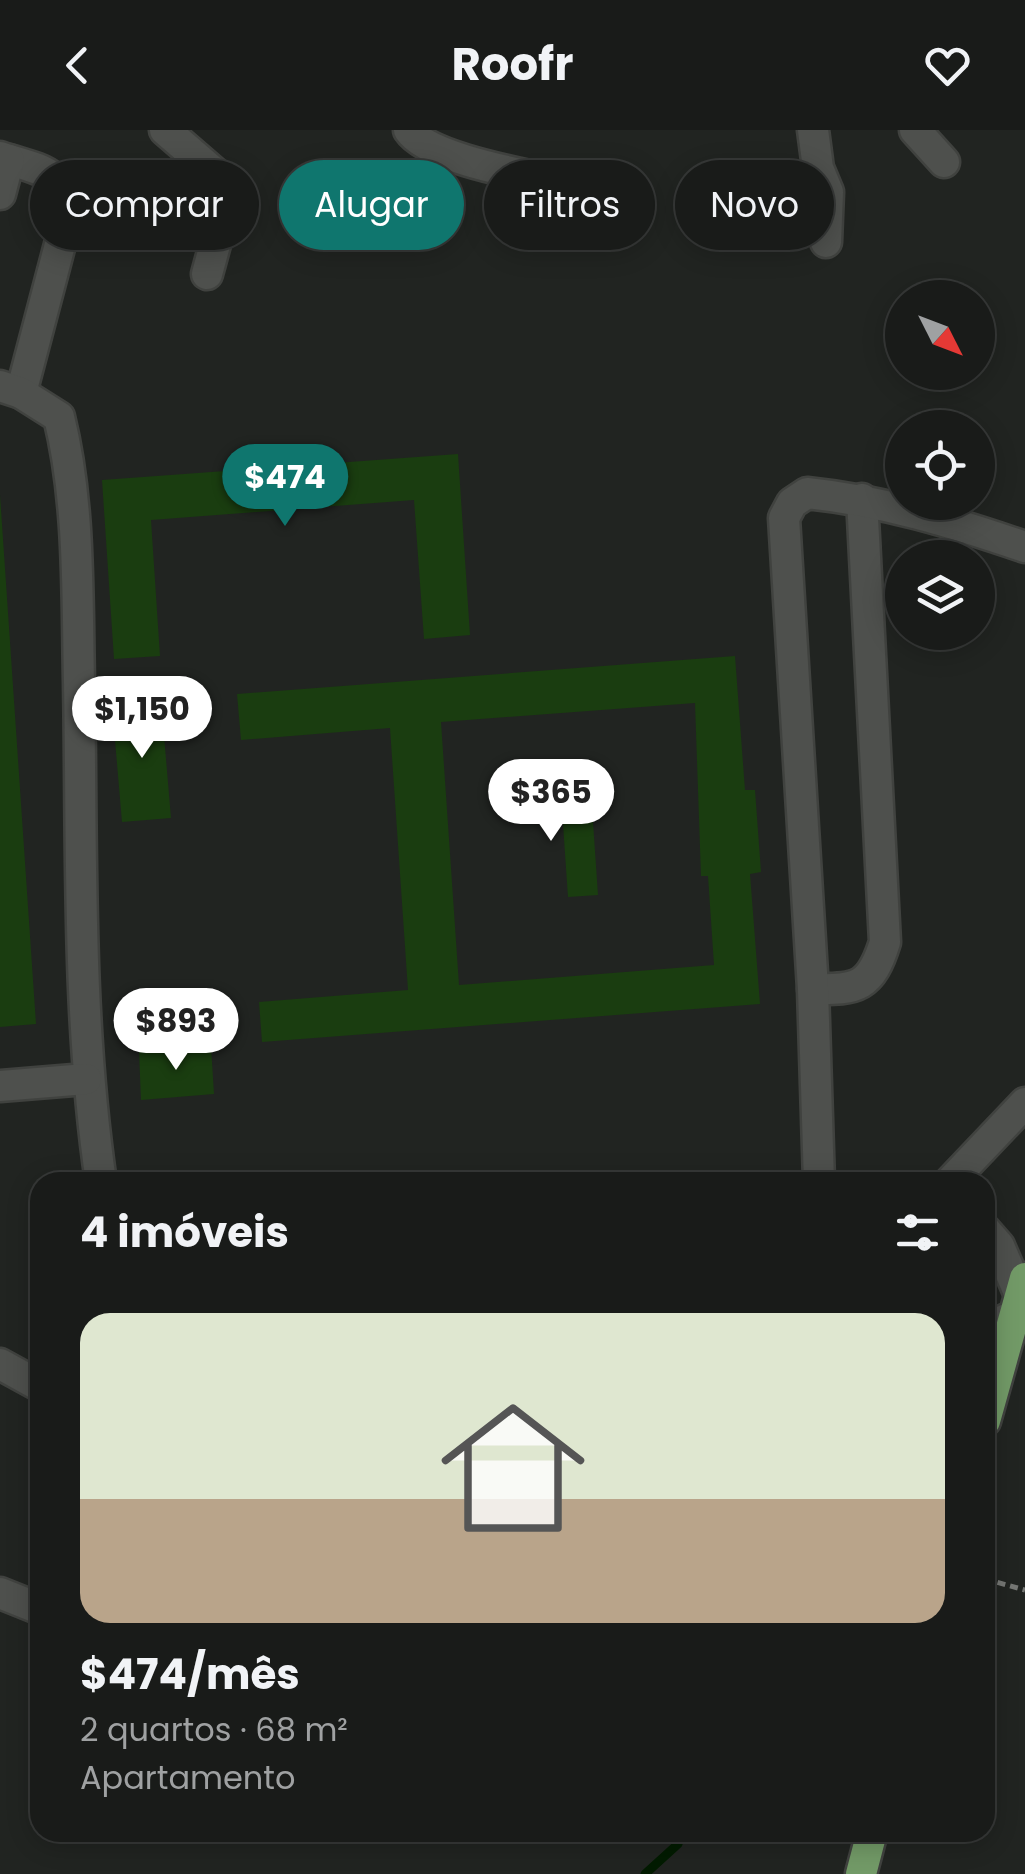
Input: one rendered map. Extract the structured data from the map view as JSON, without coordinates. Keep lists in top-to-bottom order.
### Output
{
  "north": "bottom right",
  "page": {
    "header": "Roofr",
    "chip": [
      "Comprar",
      "Alugar",
      "Filtros",
      "Novo"
    ],
    "price": [
      "$474",
      "$1,150",
      "$365",
      "$893"
    ],
    "heading": "4 imóveis",
    "list": [
      {
        "name": "$474/mês",
        "note": "2 quartos · 68 m² · Apartamento"
      }
    ]
  }
}
